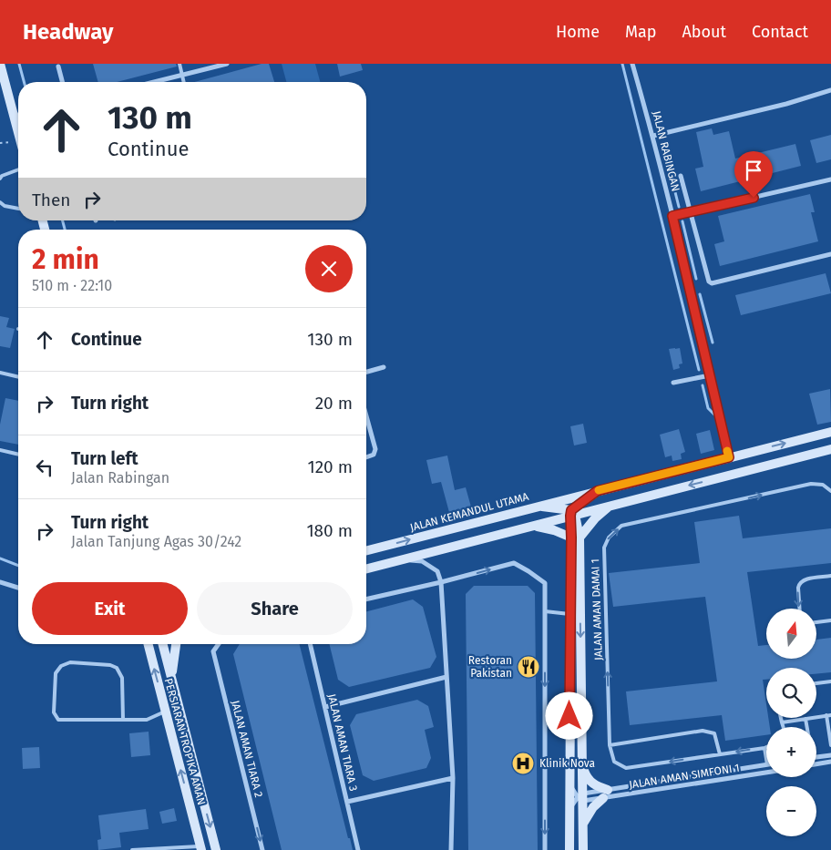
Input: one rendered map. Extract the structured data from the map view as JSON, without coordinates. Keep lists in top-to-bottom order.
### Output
{
  "streets": {
    "street": [
      "JALAN RABINGAN",
      "JALAN KEMANDUL UTAMA",
      "PERSIARAN TROPIKA AMAN",
      "JALAN AMAN TIARA 3",
      "JALAN AMAN TIARA 2",
      "JALAN AMAN SIMFONI 1"
    ],
    "lane": ["JALAN AMAN DAMAI 1"]
  },
  "one_way": ["JALAN AMAN TIARA 2"],
  "places": {
    "restaurant": ["Restoran Pakistan"],
    "hospital": ["Klinik Nova"]
  },
  "north": "top",
  "page": {
    "header": "Headway",
    "nav": [
      "Home",
      "Map",
      "About",
      "Contact"
    ],
    "turn": ["130 m", "Continue"],
    "then": "Then",
    "heading": ["2 min", "510 m · 22:10"],
    "list": [
      {
        "name": "Continue",
        "value": "130 m"
      },
      {
        "name": "Turn right",
        "value": "20 m"
      },
      {
        "name": "Turn left",
        "note": "Jalan Rabingan",
        "value": "120 m"
      },
      {
        "name": "Turn right",
        "note": "Jalan Tanjung Agas 30/242",
        "value": "180 m"
      }
    ],
    "buttons": ["Exit", "Share"],
    "map_buttons": ["+", "−"]
  }
}
